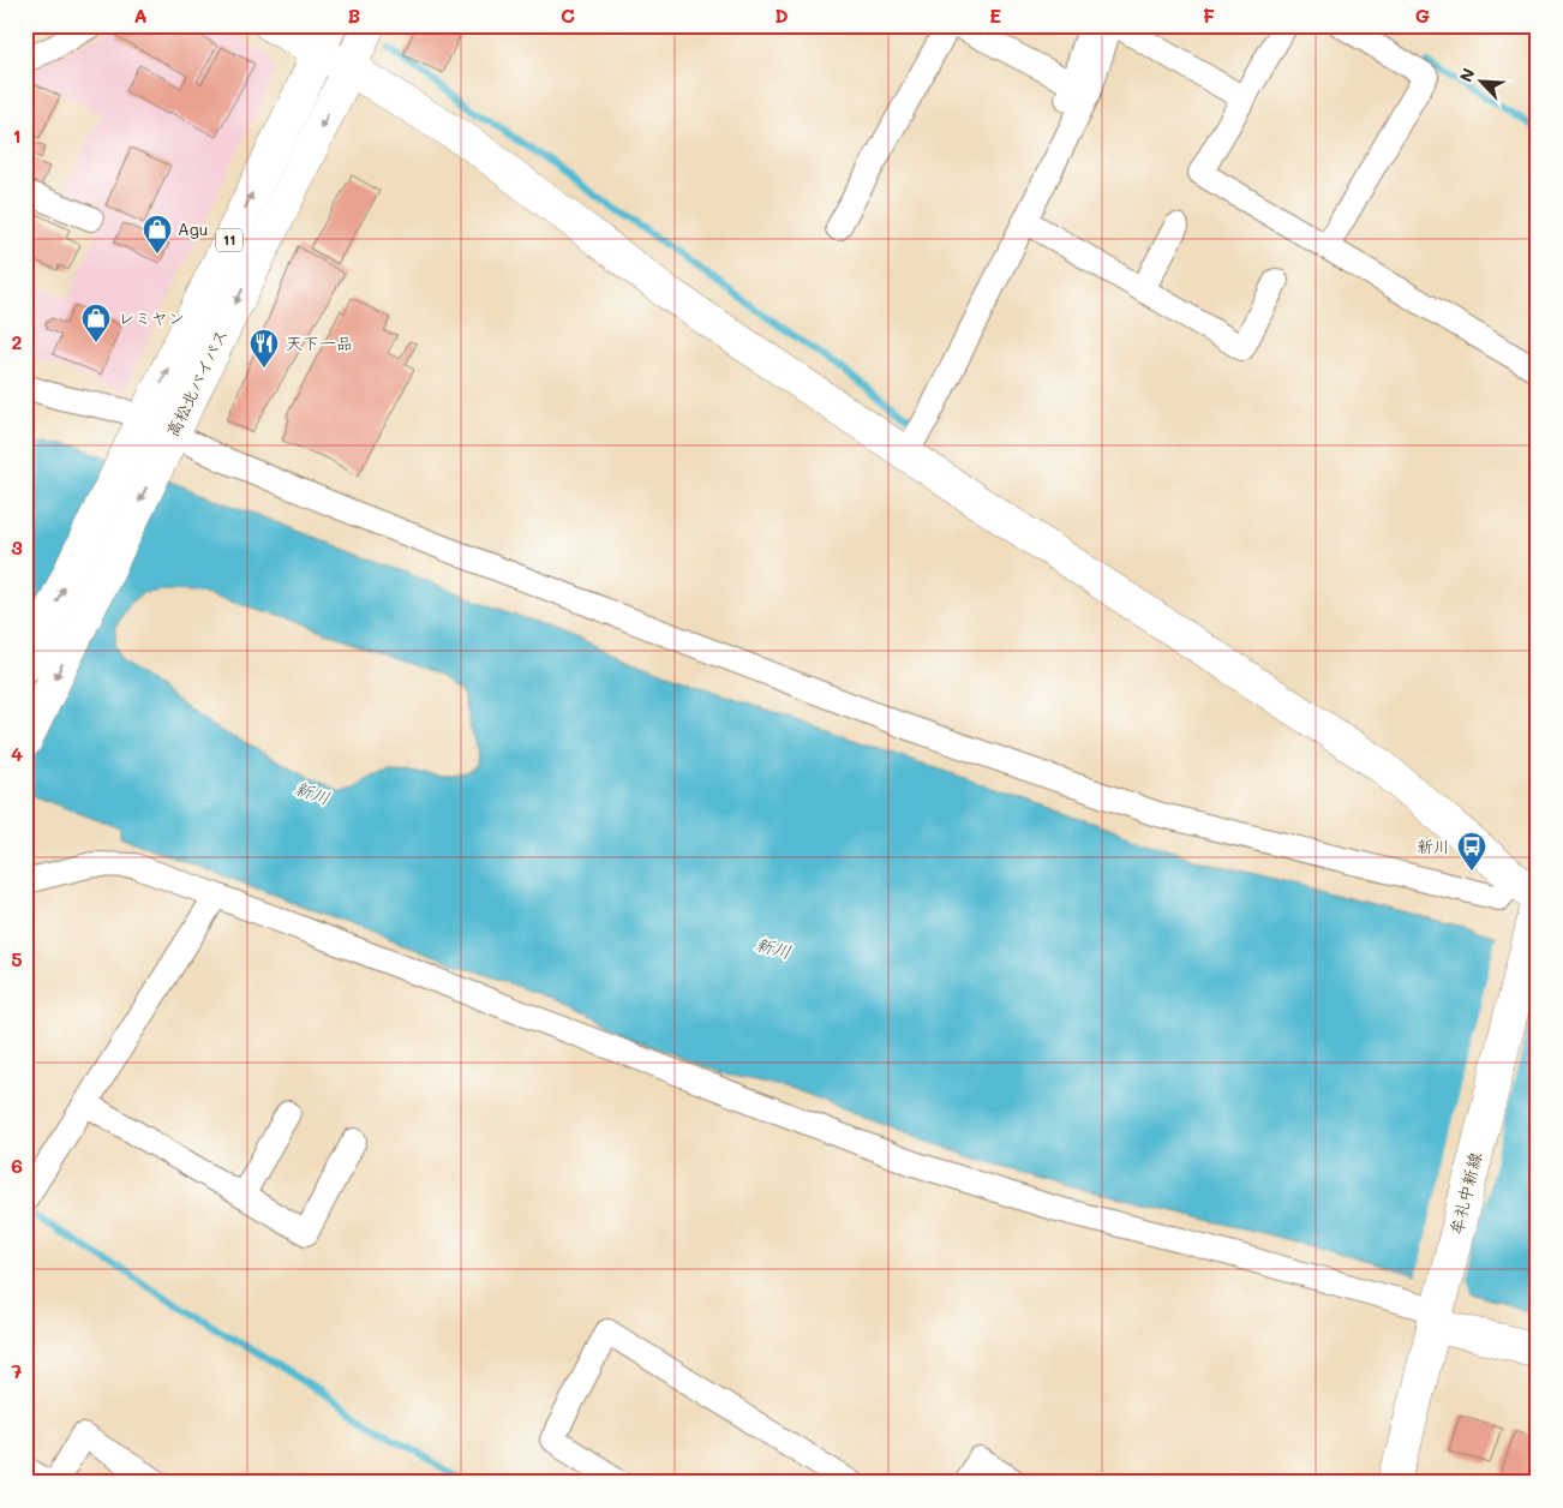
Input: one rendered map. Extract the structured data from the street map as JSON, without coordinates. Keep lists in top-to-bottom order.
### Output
{
  "streets": {
    "main road": ["11", "高松北バイパス", "牟礼中新線"]
  },
  "water": ["新川"],
  "places": {
    "shop": ["Agu", "レミヤン"],
    "restaurant": ["天下一品"],
    "bus stop": ["新川"]
  },
  "north": "top left",
  "grid": {
    "columns": [
      "A",
      "B",
      "C",
      "D",
      "E",
      "F",
      "G"
    ],
    "rows": [
      "1",
      "2",
      "3",
      "4",
      "5",
      "6",
      "7"
    ]
  }
}
